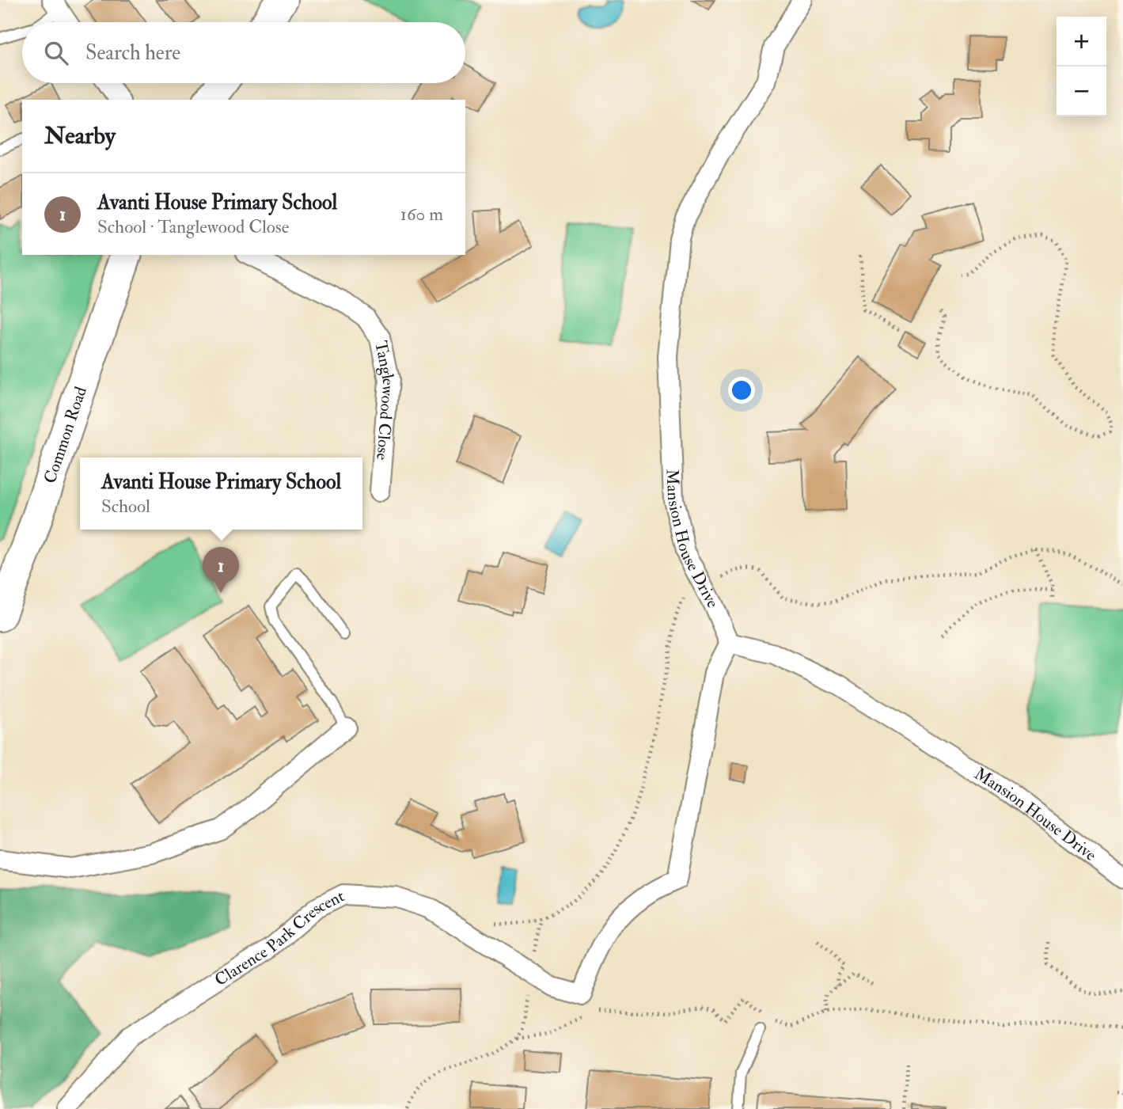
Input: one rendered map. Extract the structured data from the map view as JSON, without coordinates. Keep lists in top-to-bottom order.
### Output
{
  "streets": {
    "main road": ["Common Road"],
    "street": ["Tanglewood Close", "Mansion House Drive", "Clarence Park Crescent"]
  },
  "crossings": [
    ["Mansion House Drive", "Clarence Park Crescent"]
  ],
  "page": {
    "map_buttons": ["+", "−"],
    "search": "Search here",
    "heading": "Nearby",
    "list": [
      {
        "mark": "1",
        "name": "Avanti House Primary School",
        "note": "School · Tanglewood Close",
        "value": "160 m"
      }
    ],
    "popup": ["Avanti House Primary School", "School"],
    "pins": "1"
  }
}
